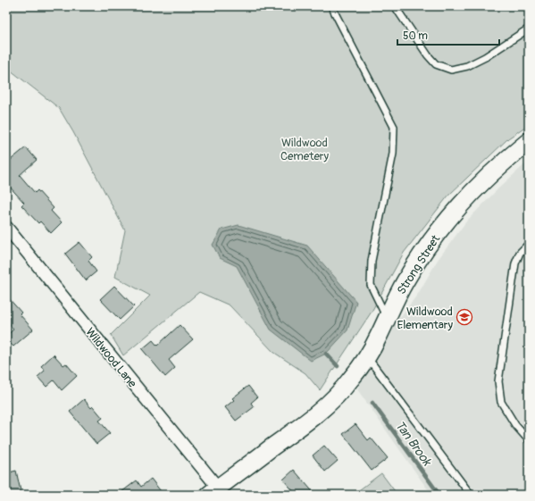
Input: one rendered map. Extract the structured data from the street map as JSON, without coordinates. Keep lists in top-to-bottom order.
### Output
{
  "streets": {
    "main road": ["Strong Street"],
    "street": ["Wildwood Lane"]
  },
  "crossings": [
    ["Strong Street", "Wildwood Lane"]
  ],
  "water": ["Tan Brook"],
  "parks": ["Wildwood Cemetery"],
  "places": {
    "school or university": ["Wildwood Elementary"]
  },
  "scale_bar": "50 m"
}
